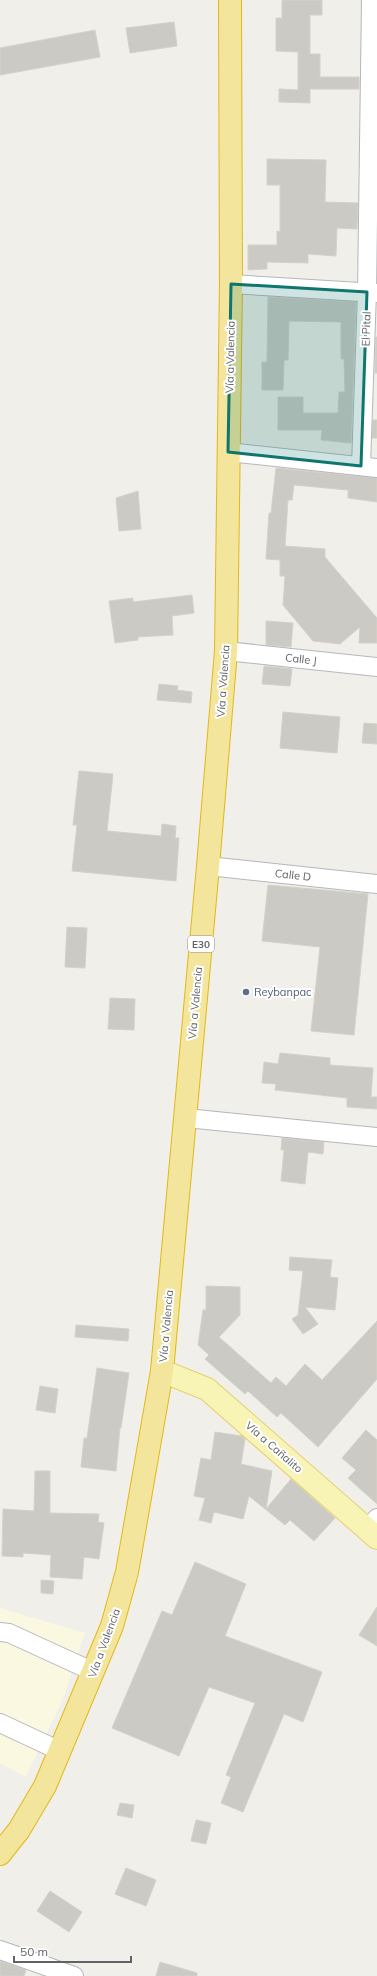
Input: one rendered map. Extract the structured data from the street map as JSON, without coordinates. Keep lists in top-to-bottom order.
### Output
{
  "streets": {
    "highway": ["Vía a Valencia", "E30"],
    "main road": ["Vía a Cañalito"],
    "street": ["El Pital", "Calle J", "Calle D"]
  },
  "crossings": [
    ["Vía a Valencia", "Calle J"],
    ["Vía a Valencia", "Calle D"],
    ["Vía a Valencia", "Vía a Cañalito"]
  ],
  "places": ["Reybanpac"],
  "scale_bar": "50 m"
}
